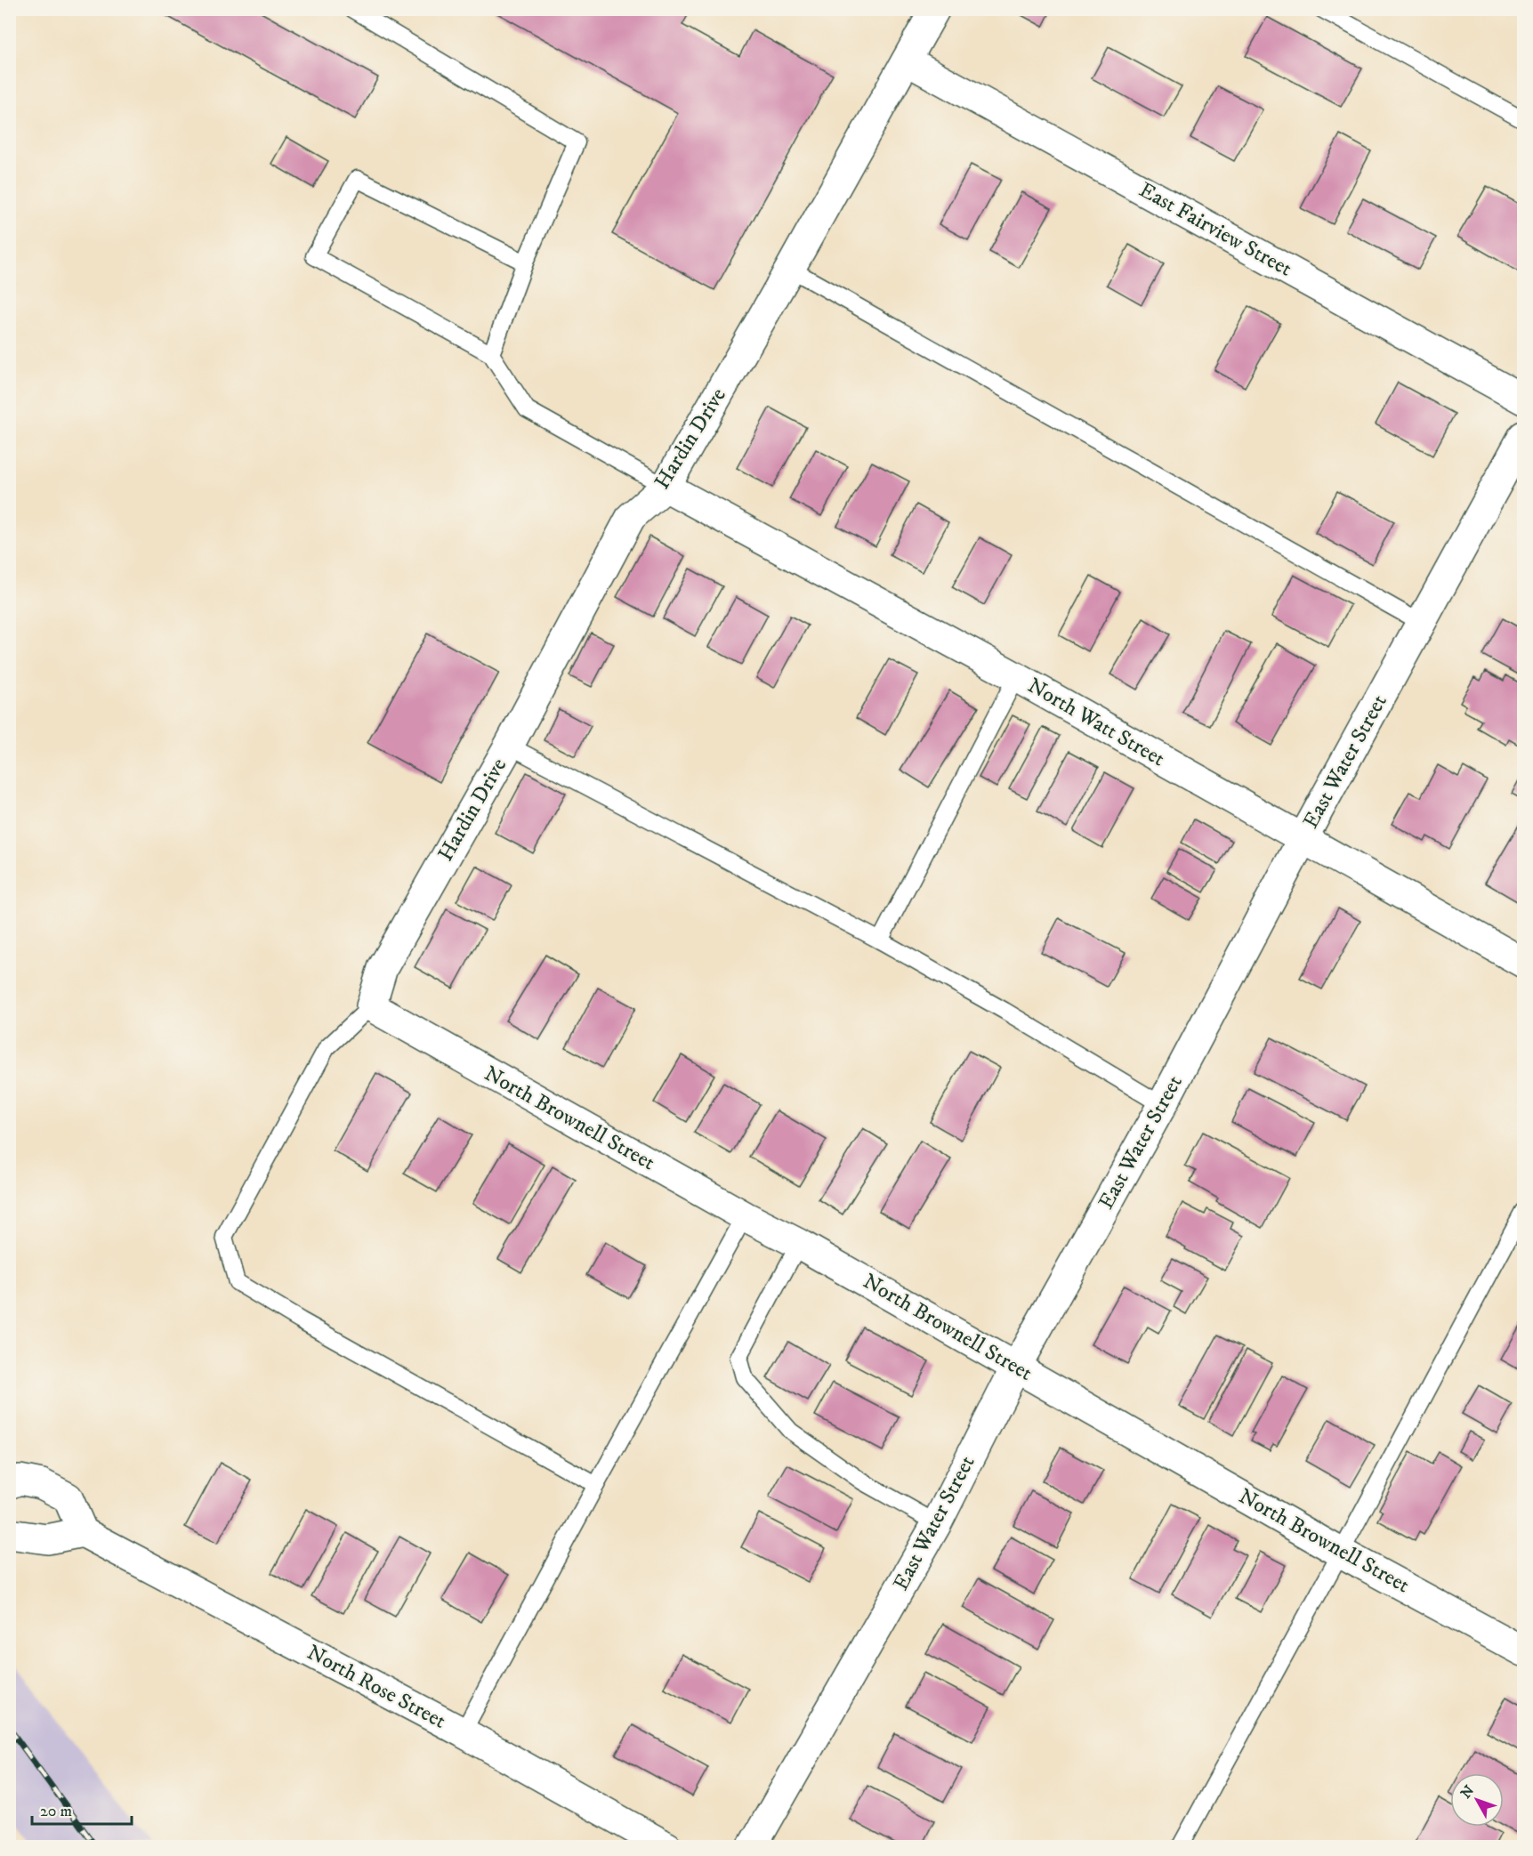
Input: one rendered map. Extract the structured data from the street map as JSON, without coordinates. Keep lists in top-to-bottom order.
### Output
{
  "streets": {
    "street": [
      "East Fairview Street",
      "Hardin Drive",
      "North Watt Street",
      "East Water Street",
      "North Brownell Street",
      "North Rose Street"
    ]
  },
  "crossings": [
    ["East Fairview Street", "Hardin Drive"],
    ["Hardin Drive", "North Watt Street"],
    ["Hardin Drive", "North Brownell Street"],
    ["North Watt Street", "East Water Street"],
    ["East Water Street", "North Brownell Street"]
  ],
  "scale_bar": "20 m",
  "north": "top left"
}
